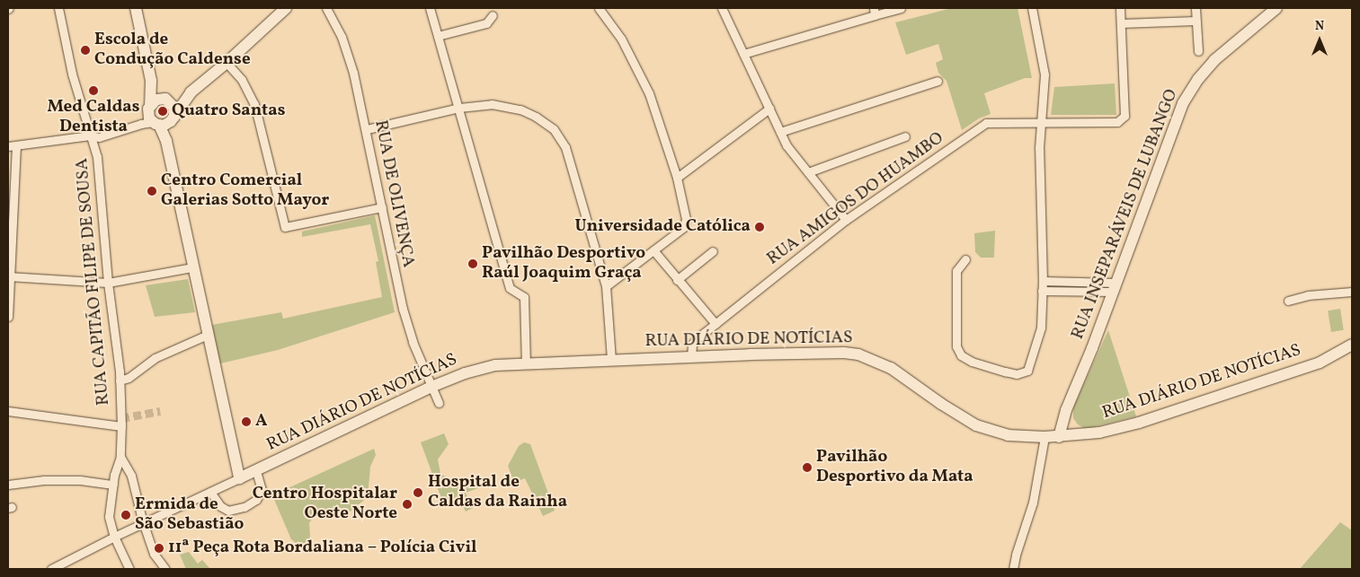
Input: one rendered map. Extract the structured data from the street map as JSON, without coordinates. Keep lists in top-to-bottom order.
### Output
{
  "streets": {
    "main road": ["RUA INSEPARÁVEIS DE LUBANGO", "RUA DIÁRIO DE NOTÍCIAS"],
    "street": ["RUA DE OLIVENÇA", "RUA AMIGOS DO HUAMBO", "RUA CAPITÃO FILIPE DE SOUSA"]
  },
  "crossings": [
    ["RUA DE OLIVENÇA", "RUA DIÁRIO DE NOTÍCIAS"],
    ["RUA AMIGOS DO HUAMBO", "RUA DIÁRIO DE NOTÍCIAS"],
    ["RUA INSEPARÁVEIS DE LUBANGO", "RUA DIÁRIO DE NOTÍCIAS"],
    ["RUA CAPITÃO FILIPE DE SOUSA", "RUA DIÁRIO DE NOTÍCIAS"]
  ],
  "places": [
    "Escola de Condução Caldense",
    "Med Caldas Dentista",
    "Quatro Santas",
    "Centro Comercial Galerias Sotto Mayor",
    "Universidade Católica",
    "Pavilhão Desportivo Raúl Joaquim Graça",
    "A",
    "Pavilhão Desportivo da Mata",
    "Hospital de Caldas da Rainha",
    "Centro Hospitalar Oeste Norte",
    "Ermida de São Sebastião",
    "11ª Peça Rota Bordaliana – Polícia Civil"
  ],
  "north": "top"
}
